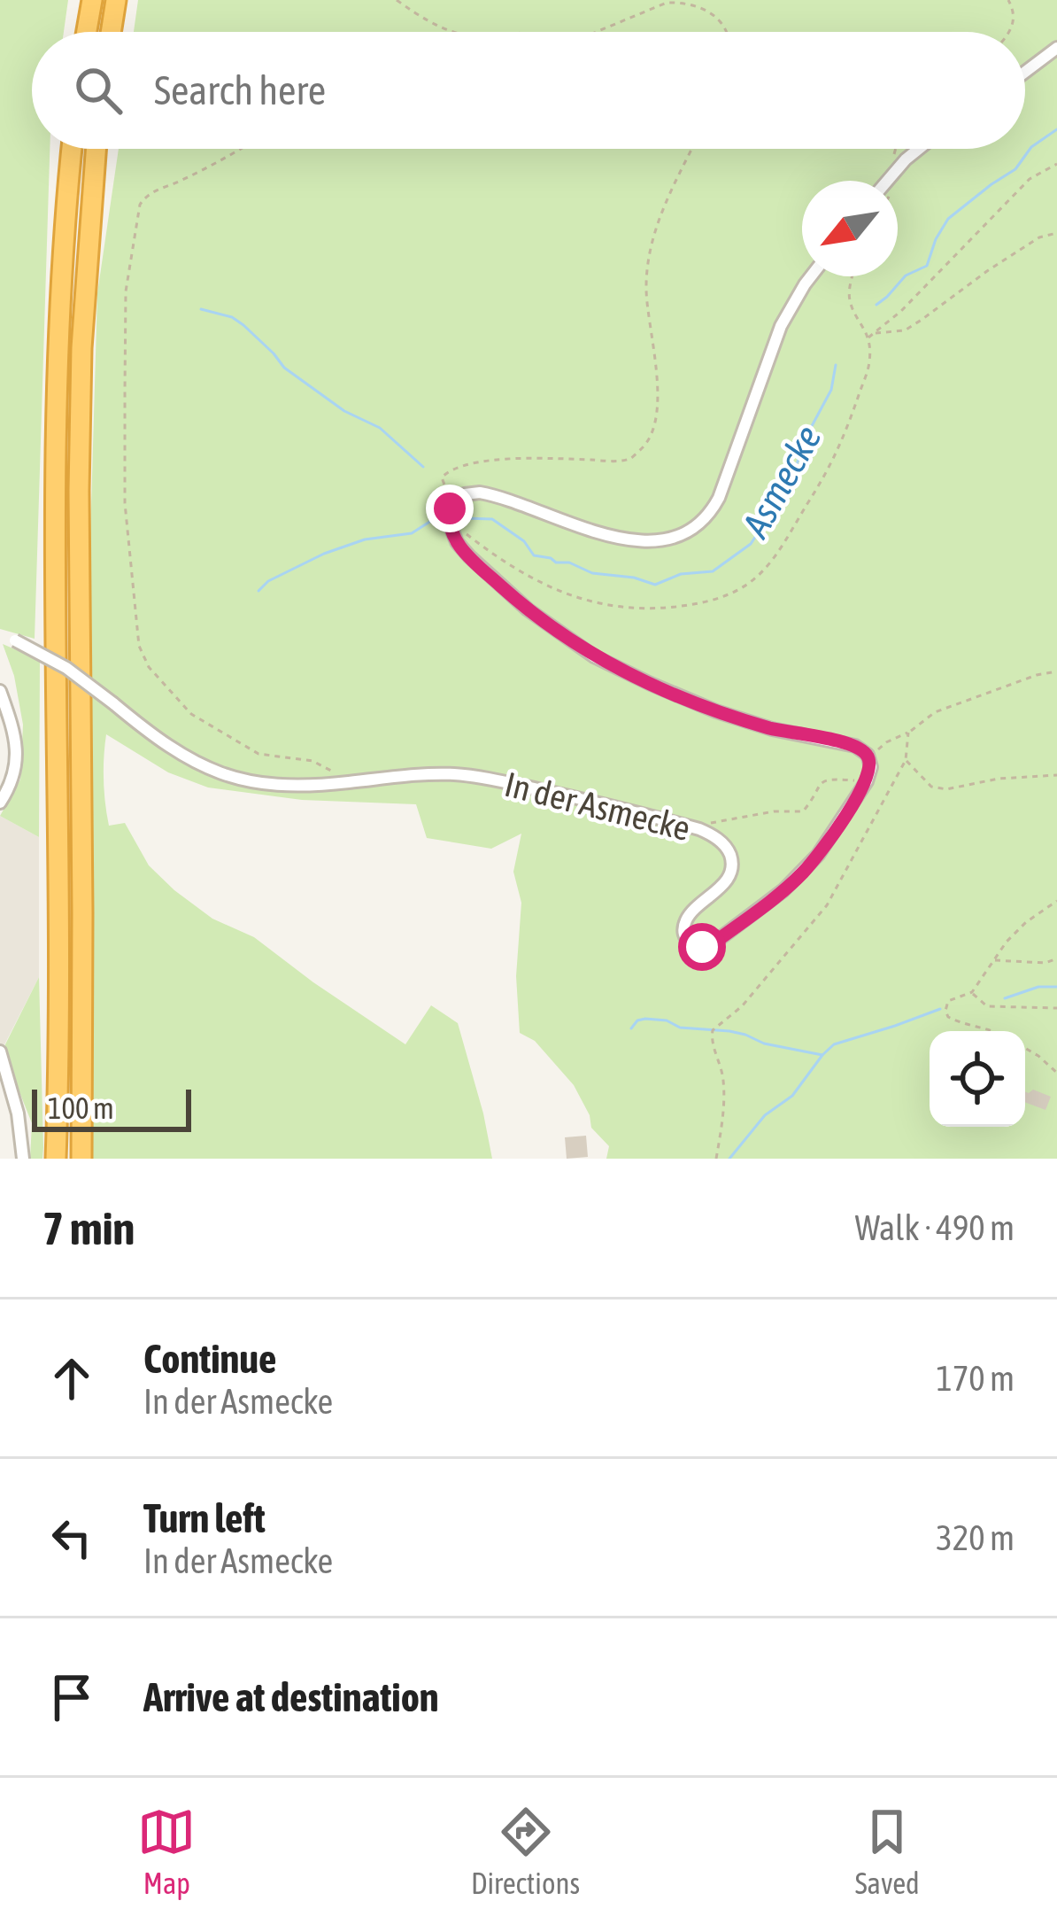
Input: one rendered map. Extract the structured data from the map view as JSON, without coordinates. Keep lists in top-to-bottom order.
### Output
{
  "streets": {
    "street": ["In der Asmecke"]
  },
  "water": ["Asmecke"],
  "scale_bar": "100 m",
  "north": "bottom left",
  "page": {
    "search": "Search here",
    "scale": "100 m",
    "heading": ["7 min", "Walk · 490 m"],
    "list": [
      ["Continue", "In der Asmecke", "170 m"],
      ["Turn left", "In der Asmecke", "320 m"],
      "Arrive at destination"
    ],
    "nav": ["Map", "Directions", "Saved"]
  }
}
